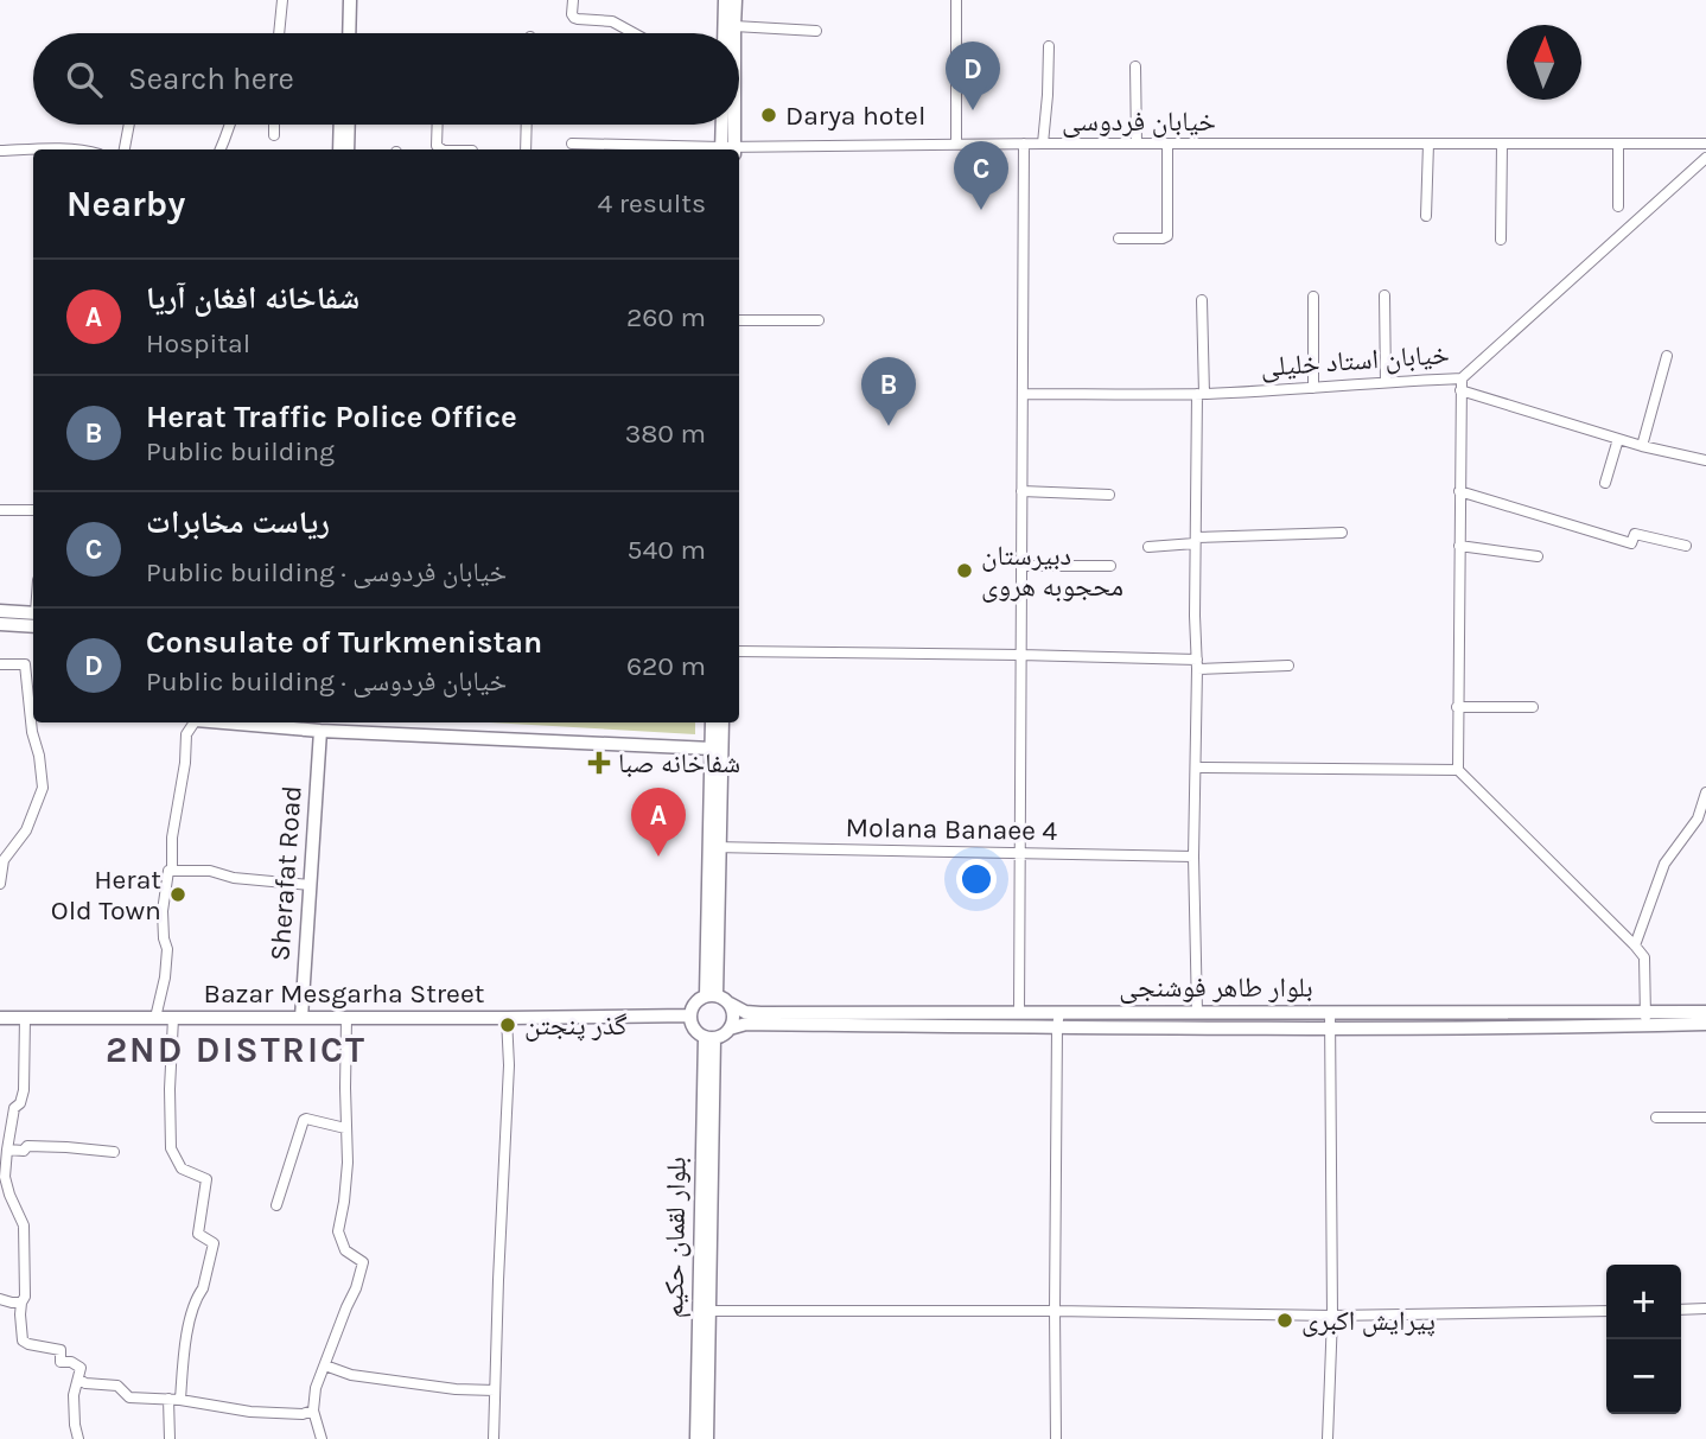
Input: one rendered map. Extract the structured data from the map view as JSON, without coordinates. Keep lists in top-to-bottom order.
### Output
{
  "streets": {
    "street": [
      "خیابان فردوسی",
      "خیابان استاد خلیلی",
      "Molana Banaee 4",
      "Sherafat Road",
      "بلوار طاهر فوشنجی",
      "Bazar Mesgarha Street",
      "بلوار لقمان حکیم"
    ]
  },
  "crossings": [
    ["Sherafat Road", "Bazar Mesgarha Street"],
    ["بلوار طاهر فوشنجی", "Bazar Mesgarha Street"],
    ["بلوار طاهر فوشنجی", "بلوار لقمان حکیم"],
    ["Bazar Mesgarha Street", "بلوار لقمان حکیم"]
  ],
  "districts": ["2ND DISTRICT"],
  "places": {
    "other": [
      "Darya hotel",
      "دبیرستان محجوبه هروی",
      "Herat Old Town",
      "گذر پنجتن",
      "پیرایش اکبری"
    ],
    "health": ["شفاخانه صبا"]
  },
  "north": "top",
  "page": {
    "search": "Search here",
    "pins": [
      "D",
      "C",
      "B",
      "A"
    ],
    "heading": ["Nearby", "4 results"],
    "list": [
      {
        "mark": "A",
        "name": "شفاخانه افغان آریا",
        "note": "Hospital",
        "value": "260 m"
      },
      {
        "mark": "B",
        "name": "Herat Traffic Police Office",
        "note": "Public building",
        "value": "380 m"
      },
      {
        "mark": "C",
        "name": "ریاست مخابرات",
        "note": "Public building · خیابان فردوسی",
        "value": "540 m"
      },
      {
        "mark": "D",
        "name": "Consulate of Turkmenistan",
        "note": "Public building · خیابان فردوسی",
        "value": "620 m"
      }
    ],
    "map_buttons": ["+", "−"]
  }
}
